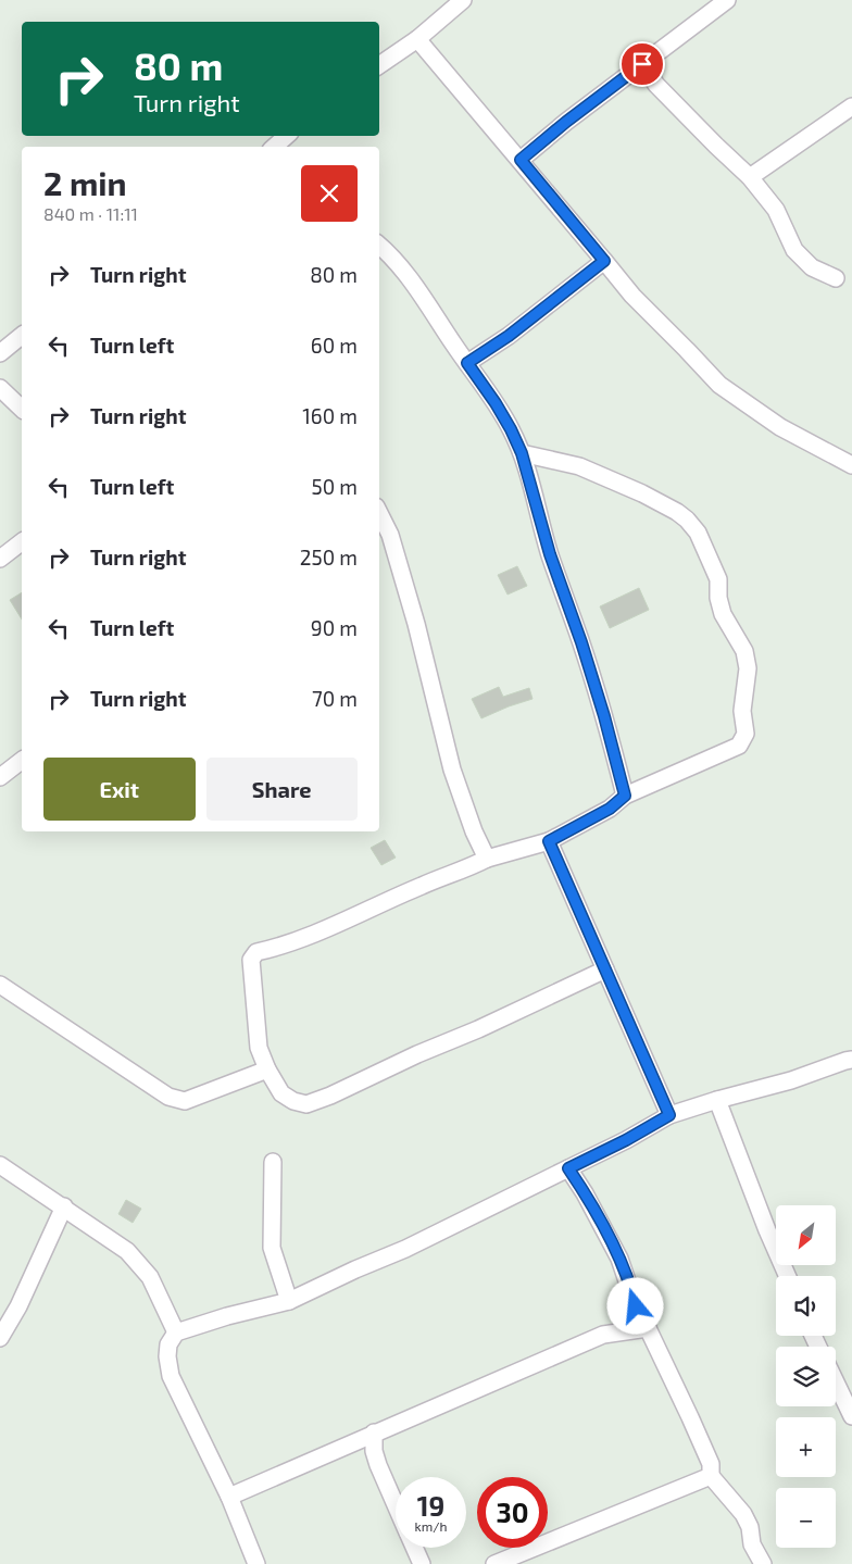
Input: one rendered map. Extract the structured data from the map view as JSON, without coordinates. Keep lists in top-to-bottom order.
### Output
{
  "north": "bottom left",
  "page": {
    "turn": ["80 m", "Turn right"],
    "heading": ["2 min", "840 m · 11:11"],
    "list": [
      {
        "name": "Turn right",
        "value": "80 m"
      },
      {
        "name": "Turn left",
        "value": "60 m"
      },
      {
        "name": "Turn right",
        "value": "160 m"
      },
      {
        "name": "Turn left",
        "value": "50 m"
      },
      {
        "name": "Turn right",
        "value": "250 m"
      },
      {
        "name": "Turn left",
        "value": "90 m"
      },
      {
        "name": "Turn right",
        "value": "70 m"
      }
    ],
    "buttons": ["Exit", "Share"],
    "map_buttons": ["+", "−"],
    "speed": "19 km/h",
    "limit": "30"
  }
}
